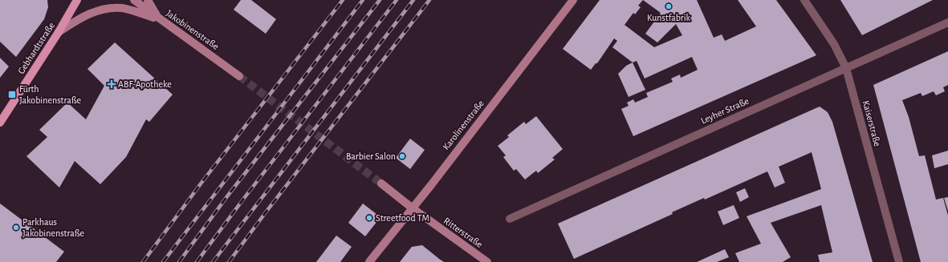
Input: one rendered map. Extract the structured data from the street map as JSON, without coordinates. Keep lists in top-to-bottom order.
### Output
{
  "streets": {
    "main road": ["Gebhardtstraße"],
    "street": [
      "Jakobinenstraße",
      "Leyher Straße",
      "Kaiserstraße",
      "Karolinenstraße",
      "Ritterstraße"
    ]
  },
  "crossings": [
    ["Leyher Straße", "Kaiserstraße"],
    ["Karolinenstraße", "Ritterstraße"]
  ],
  "places": {
    "other": [
      "Kunstfabrik",
      "Barbier Salon",
      "Streetfood TM",
      "Parkhaus Jakobinenstraße"
    ],
    "health": ["ABF-Apotheke"],
    "transit": ["Fürth Jakobinenstraße"]
  }
}
